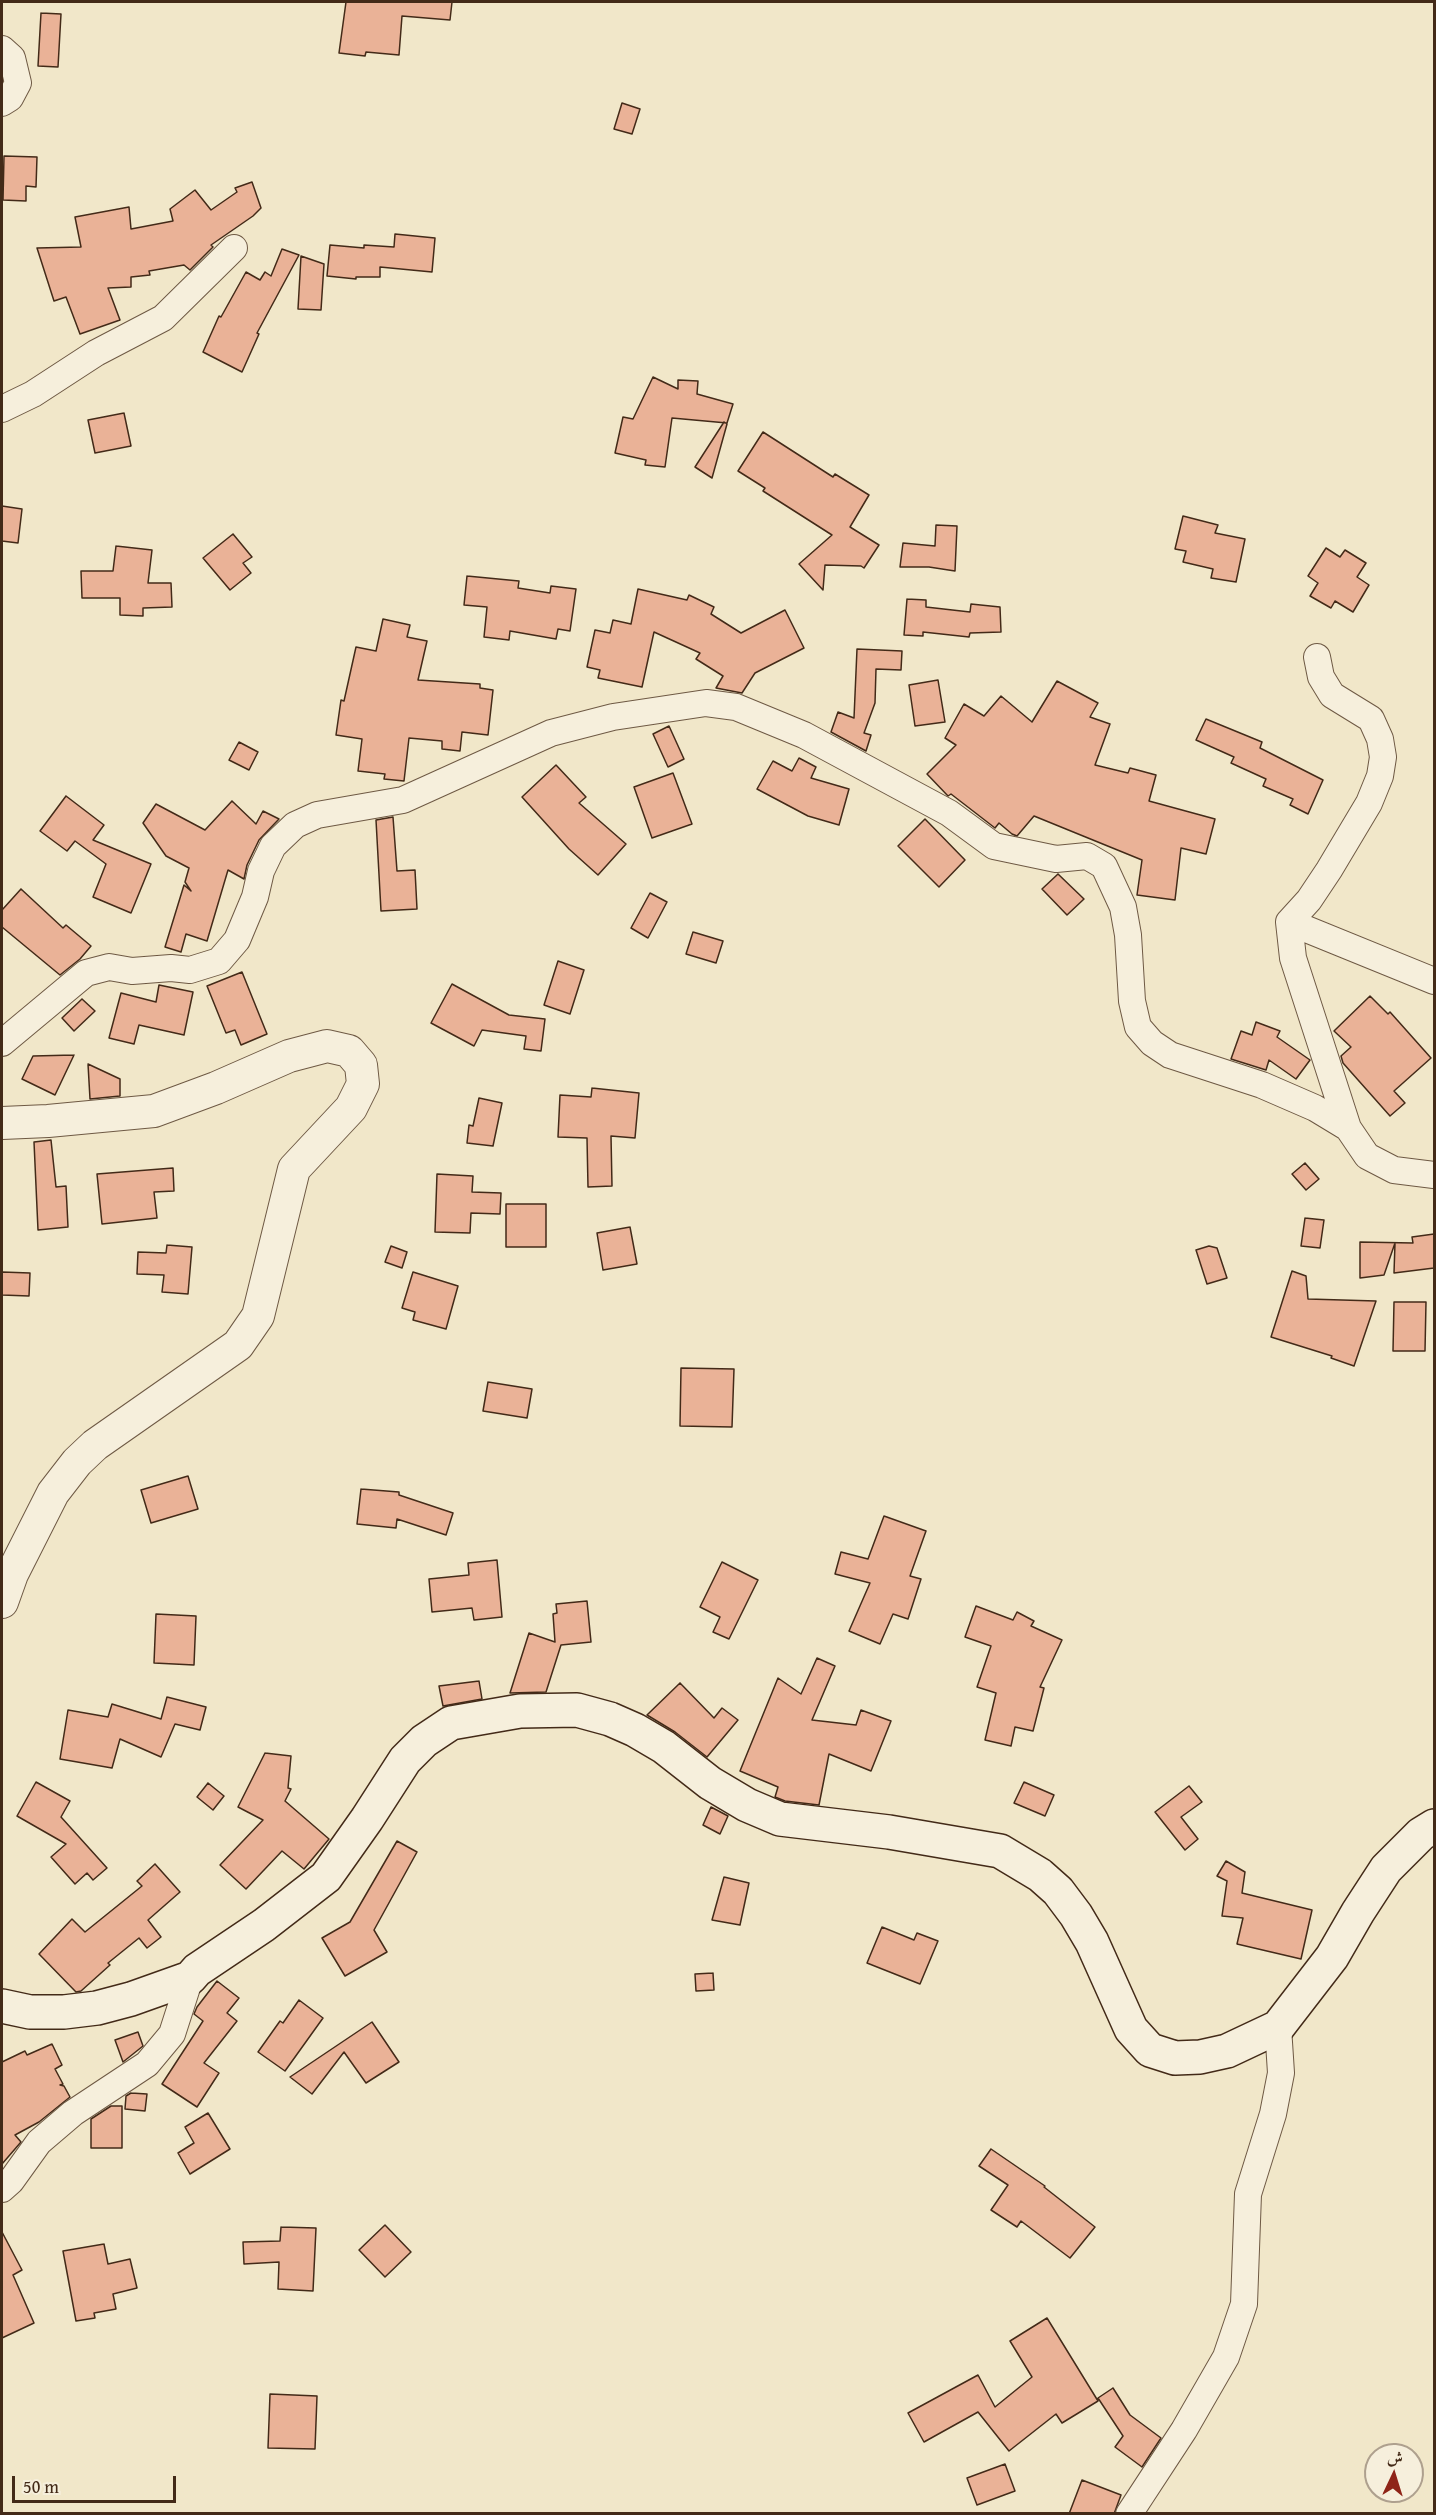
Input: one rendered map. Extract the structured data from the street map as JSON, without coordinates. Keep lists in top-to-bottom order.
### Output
{
  "scale_bar": "50 m",
  "north": "top"
}
